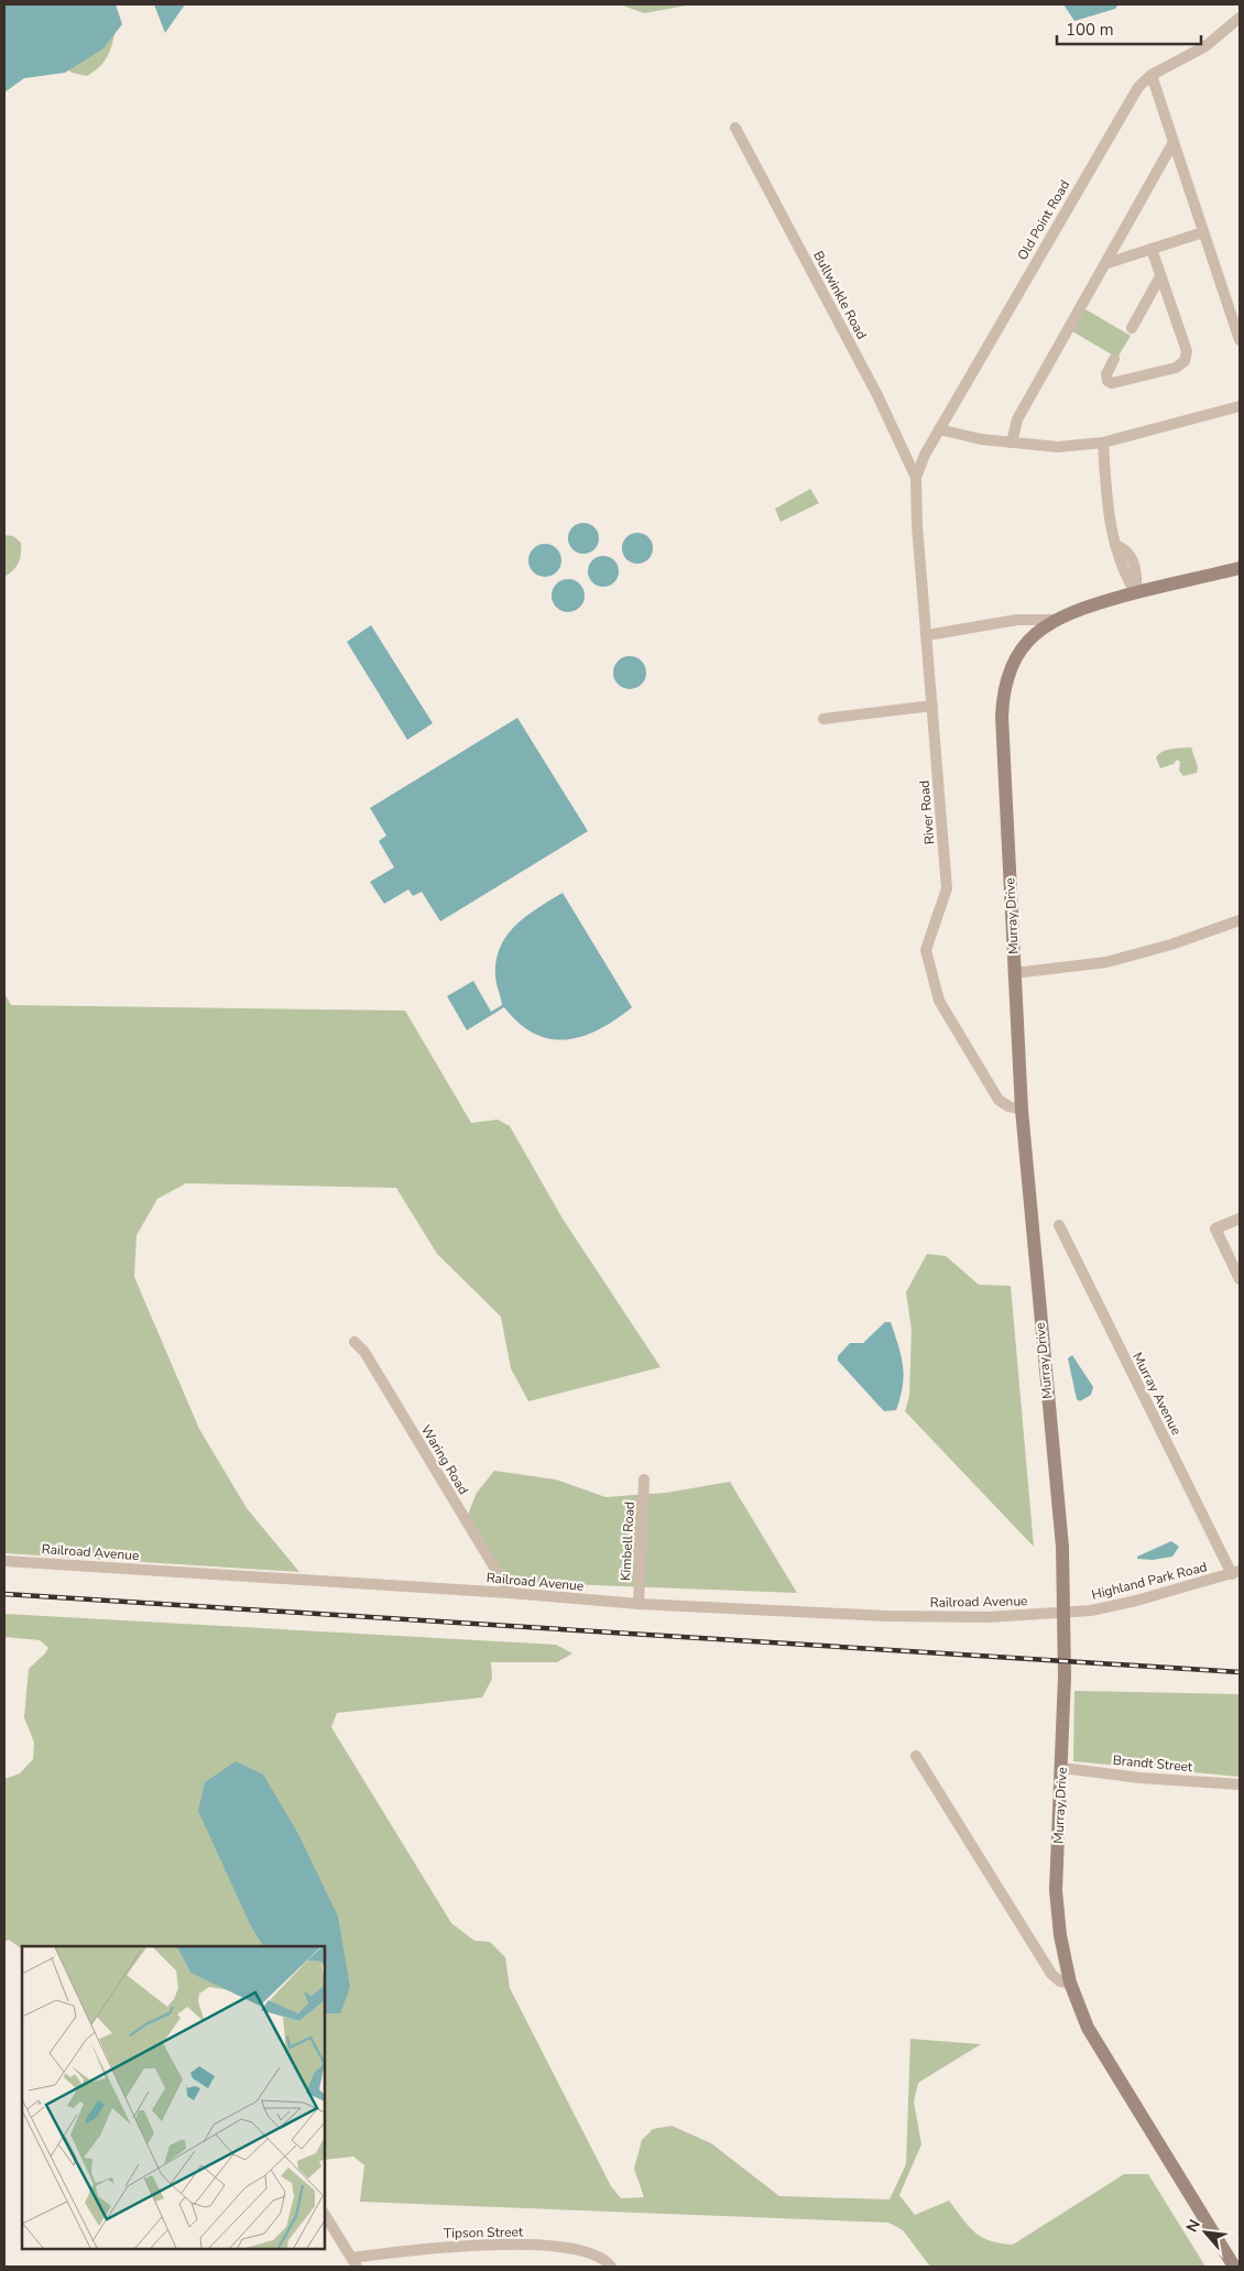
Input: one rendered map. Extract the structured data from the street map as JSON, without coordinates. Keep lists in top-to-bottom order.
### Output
{
  "streets": {
    "street": [
      "Old Point Road",
      "Bullwinkle Road",
      "River Road",
      "Murray Drive",
      "Murray Avenue",
      "Waring Road",
      "Kimbell Road",
      "Railroad Avenue",
      "Highland Park Road",
      "Brandt Street",
      "Tipson Street"
    ]
  },
  "crossings": [
    ["Old Point Road", "Bullwinkle Road"],
    ["Old Point Road", "River Road"],
    ["Bullwinkle Road", "River Road"],
    ["River Road", "Murray Drive"],
    ["Murray Drive", "Railroad Avenue"],
    ["Murray Drive", "Highland Park Road"],
    ["Murray Drive", "Brandt Street"],
    ["Murray Avenue", "Highland Park Road"],
    ["Waring Road", "Railroad Avenue"],
    ["Kimbell Road", "Railroad Avenue"],
    ["Railroad Avenue", "Highland Park Road"]
  ],
  "scale_bar": "100 m",
  "north": "top left"
}
